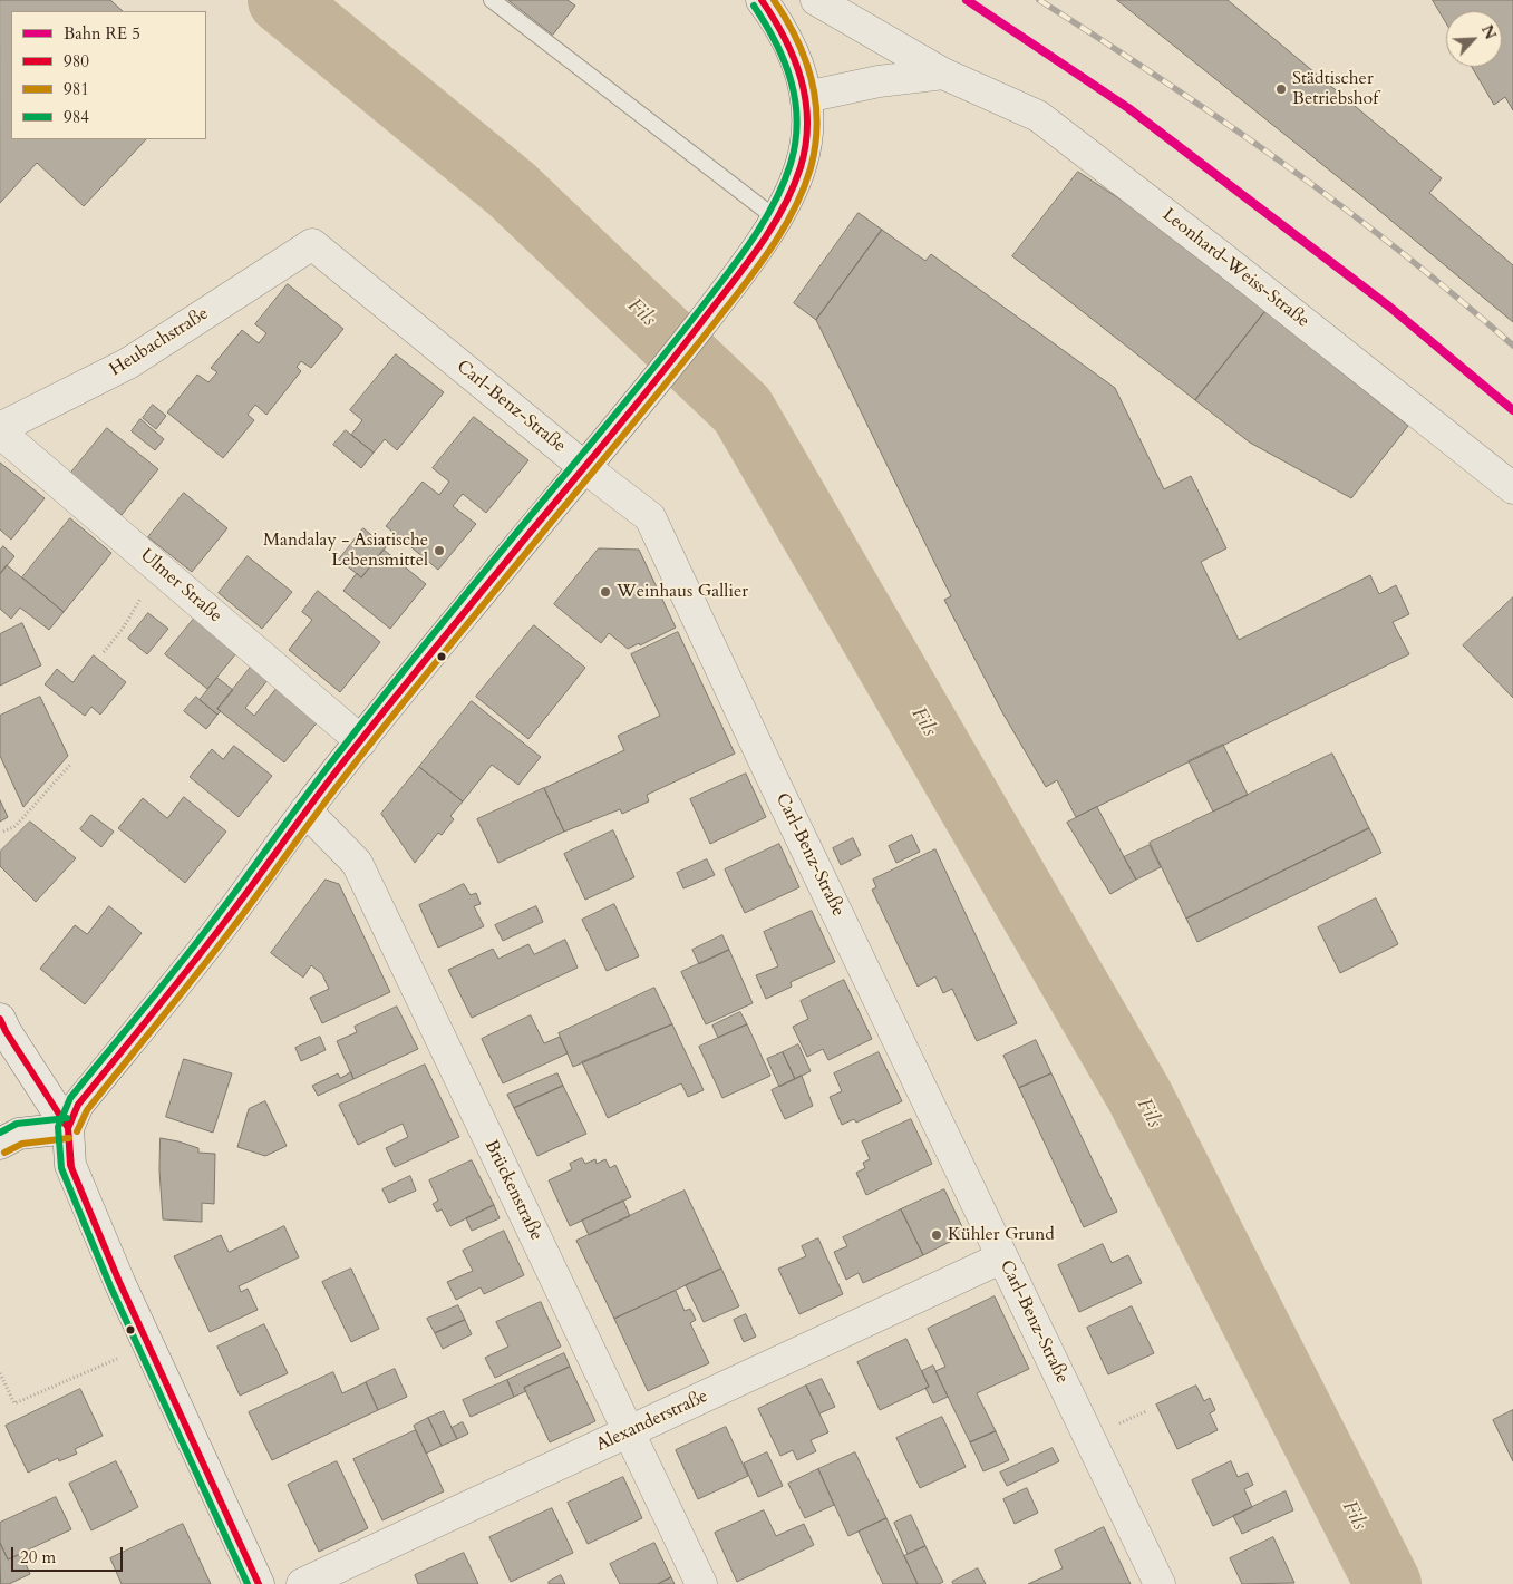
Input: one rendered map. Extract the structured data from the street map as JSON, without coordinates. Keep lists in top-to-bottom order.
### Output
{
  "streets": {
    "street": [
      "Leonhard-Weiss-Straße",
      "Heubachstraße",
      "Carl-Benz-Straße",
      "Ulmer Straße",
      "Brückenstraße",
      "Alexanderstraße"
    ]
  },
  "crossings": [
    ["Heubachstraße", "Carl-Benz-Straße"],
    ["Carl-Benz-Straße", "Alexanderstraße"],
    ["Brückenstraße", "Alexanderstraße"]
  ],
  "water": ["Fils"],
  "places": [
    "Städtischer Betriebshof",
    "Mandalay - Asiatische Lebensmittel",
    "Weinhaus Gallier",
    "Kühler Grund"
  ],
  "lines": ["transit line 980", "transit line 981", "transit line 984"],
  "legend": [
    "Bahn RE 5",
    "980",
    "981",
    "984"
  ],
  "scale_bar": "20 m",
  "north": "top right"
}
